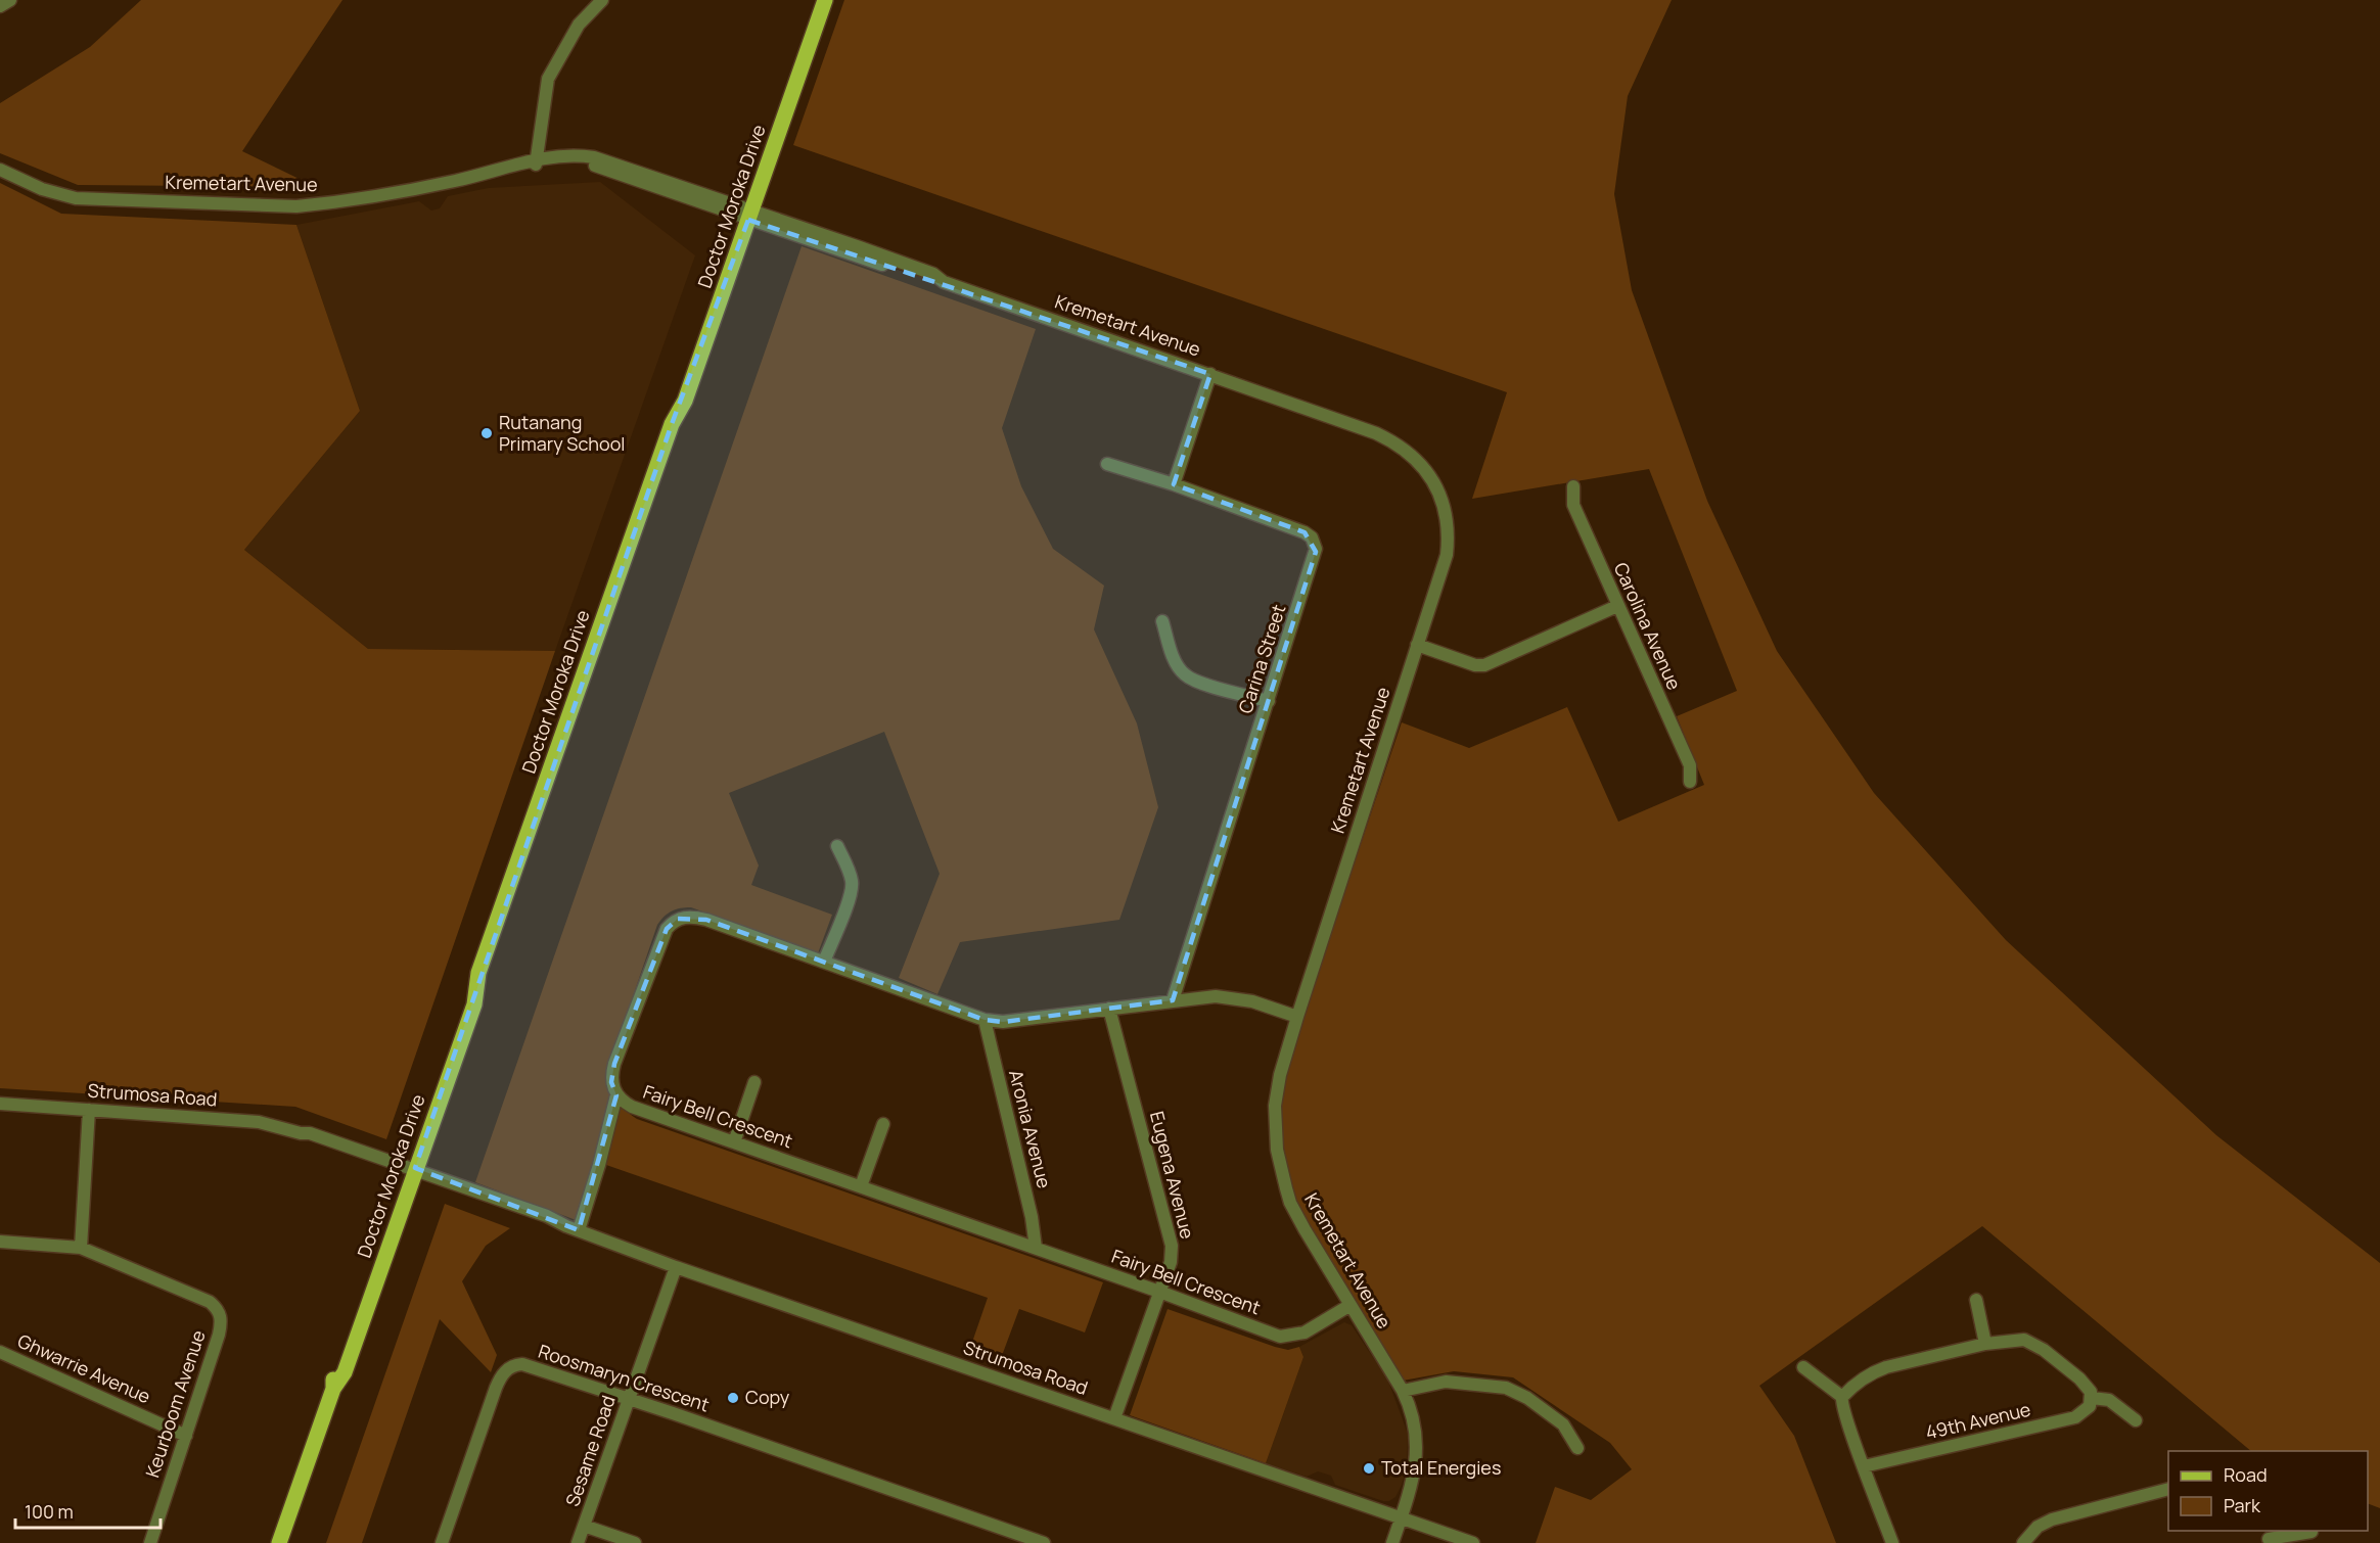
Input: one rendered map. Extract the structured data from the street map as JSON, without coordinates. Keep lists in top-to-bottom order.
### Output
{
  "streets": {
    "main road": ["Doctor Moroka Drive"],
    "street": [
      "Kremetart Avenue",
      "Carolina Avenue",
      "Carina Street",
      "Strumosa Road",
      "Fairy Bell Crescent",
      "Aronia Avenue",
      "Eugena Avenue",
      "Ghwarrie Avenue",
      "Roosmaryn Crescent",
      "Keurboom Avenue",
      "49th Avenue",
      "Sesame Road"
    ]
  },
  "crossings": [
    ["Kremetart Avenue", "Doctor Moroka Drive"],
    ["Kremetart Avenue", "Strumosa Road"],
    ["Kremetart Avenue", "Fairy Bell Crescent"],
    ["Doctor Moroka Drive", "Strumosa Road"],
    ["Carina Street", "Fairy Bell Crescent"],
    ["Strumosa Road", "Eugena Avenue"],
    ["Strumosa Road", "Sesame Road"],
    ["Fairy Bell Crescent", "Aronia Avenue"],
    ["Fairy Bell Crescent", "Eugena Avenue"],
    ["Ghwarrie Avenue", "Keurboom Avenue"],
    ["Roosmaryn Crescent", "Sesame Road"]
  ],
  "places": ["Rutanang Primary School", "Copy", "Total Energies"],
  "legend": ["Road", "Park"],
  "scale_bar": "100 m"
}
